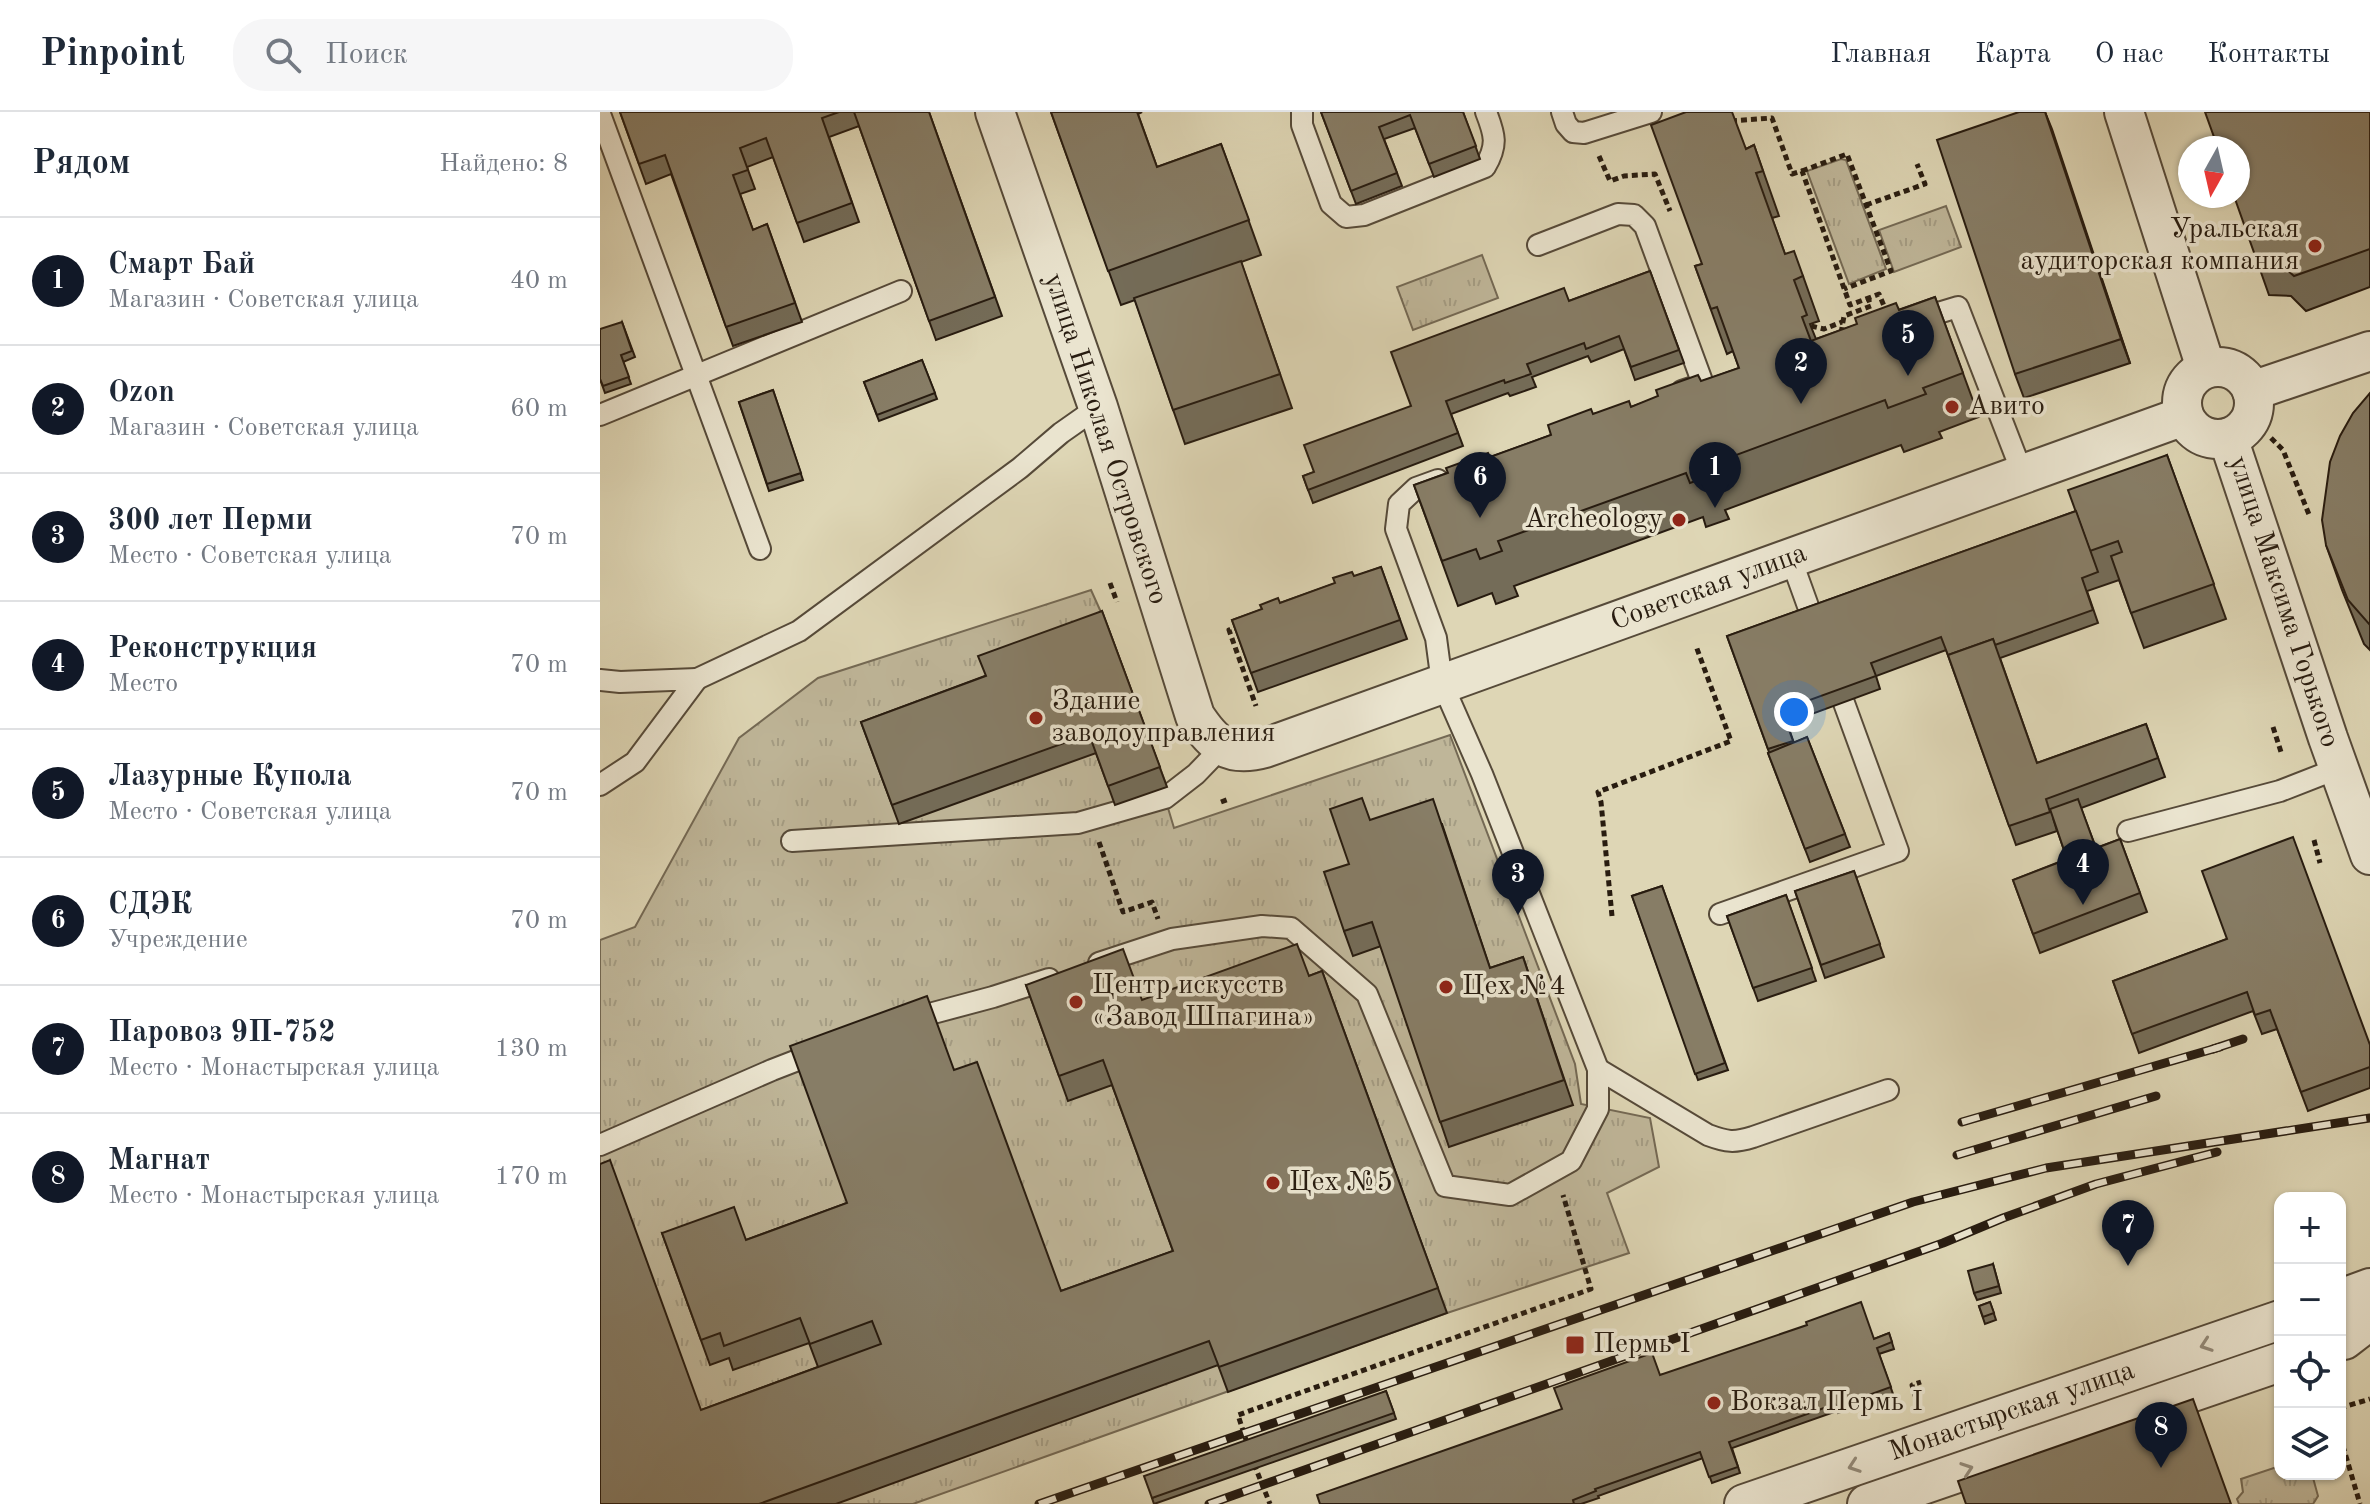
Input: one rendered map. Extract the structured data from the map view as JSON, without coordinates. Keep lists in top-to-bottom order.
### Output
{
  "streets": {
    "street": [
      "улица Николая Островского",
      "Советская улица",
      "улица Максима Горького",
      "Монастырская улица"
    ]
  },
  "crossings": [
    ["улица Николая Островского", "Советская улица"],
    ["Советская улица", "улица Максима Горького"]
  ],
  "places": {
    "other": [
      "Уральская аудиторская компания",
      "Авито",
      "Archeology",
      "Здание заводоуправления",
      "Цех №4",
      "Центр искусств «Завод Шпагина»",
      "Цех №5",
      "Вокзал Пермь I"
    ],
    "transit": ["Пермь I"]
  },
  "north": "bottom",
  "page": {
    "header": "Pinpoint",
    "search": "Поиск",
    "nav": [
      "Главная",
      "Карта",
      "О нас",
      "Контакты"
    ],
    "heading": ["Рядом", "Найдено: 8"],
    "list": [
      {
        "mark": "1",
        "name": "Смарт Бай",
        "note": "Магазин · Советская улица",
        "value": "40 m"
      },
      {
        "mark": "2",
        "name": "Ozon",
        "note": "Магазин · Советская улица",
        "value": "60 m"
      },
      {
        "mark": "3",
        "name": "300 лет Перми",
        "note": "Место · Советская улица",
        "value": "70 m"
      },
      {
        "mark": "4",
        "name": "Реконструкция",
        "note": "Место",
        "value": "70 m"
      },
      {
        "mark": "5",
        "name": "Лазурные Купола",
        "note": "Место · Советская улица",
        "value": "70 m"
      },
      {
        "mark": "6",
        "name": "СДЭК",
        "note": "Учреждение",
        "value": "70 m"
      },
      {
        "mark": "7",
        "name": "Паровоз 9П-752",
        "note": "Место · Монастырская улица",
        "value": "130 m"
      },
      {
        "mark": "8",
        "name": "Магнат",
        "note": "Место · Монастырская улица",
        "value": "170 m"
      }
    ],
    "pins": [
      "5",
      "2",
      "1",
      "6",
      "4",
      "3",
      "7",
      "8"
    ],
    "map_buttons": ["+", "−"]
  }
}
